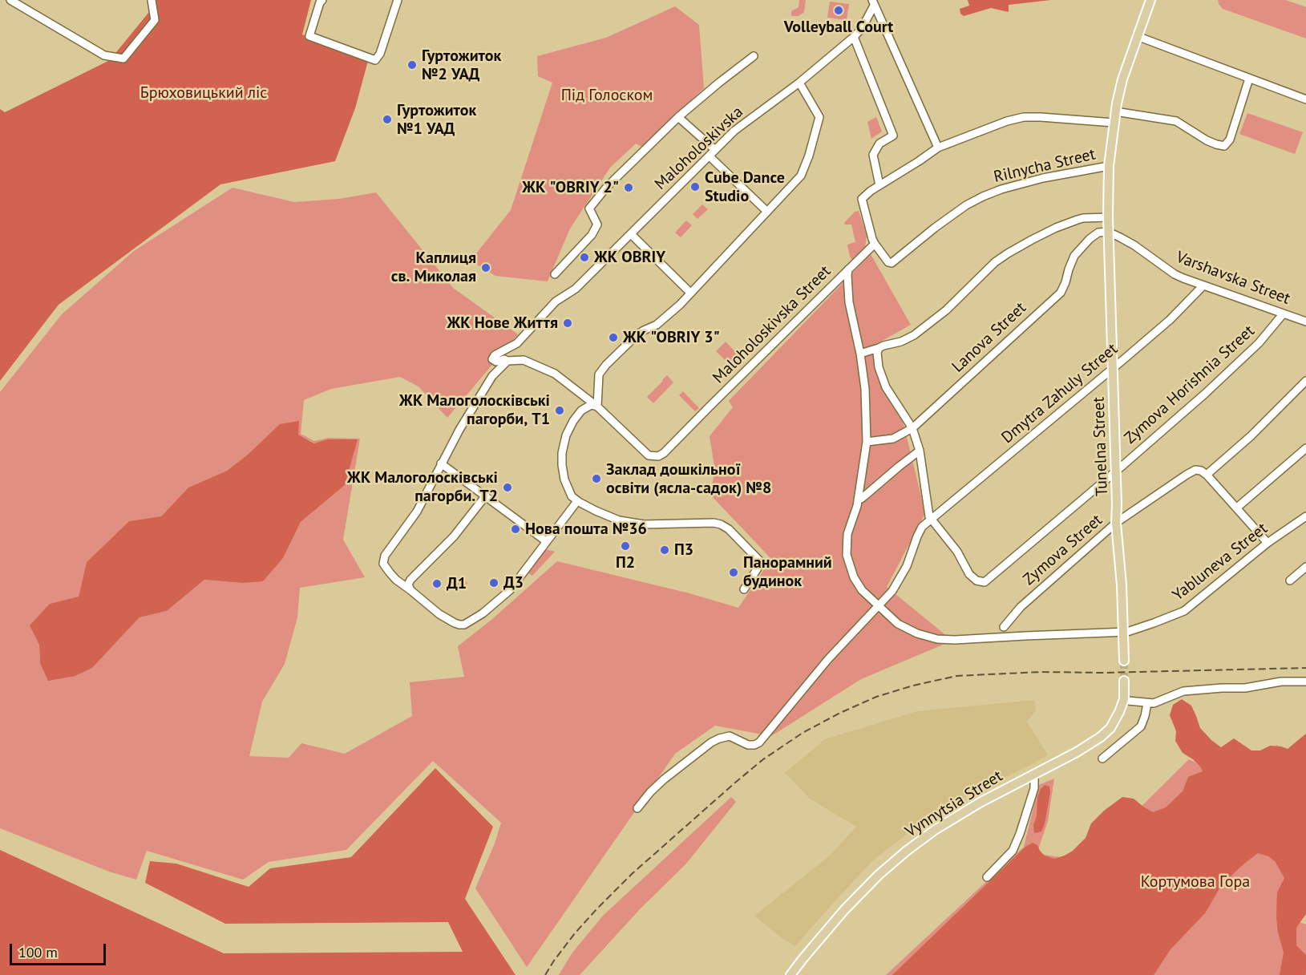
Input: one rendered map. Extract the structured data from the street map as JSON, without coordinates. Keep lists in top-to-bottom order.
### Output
{
  "streets": {
    "main road": ["Tunelna Street", "Vynnytsia Street"],
    "street": [
      "Maloholoskivska",
      "Rilnycha Street",
      "Varshavska Street",
      "Maloholoskivska Street",
      "Lanova Street",
      "Zymova Horishnia Street",
      "Dmytra Zahuly Street",
      "Zymova Street",
      "Yabluneva Street"
    ]
  },
  "crossings": [
    ["Rilnycha Street", "Maloholoskivska Street"],
    ["Varshavska Street", "Lanova Street"],
    ["Varshavska Street", "Zymova Horishnia Street"],
    ["Varshavska Street", "Dmytra Zahuly Street"],
    ["Varshavska Street", "Tunelna Street"],
    ["Maloholoskivska Street", "Yabluneva Street"],
    ["Lanova Street", "Tunelna Street"],
    ["Lanova Street", "Yabluneva Street"],
    ["Zymova Horishnia Street", "Dmytra Zahuly Street"],
    ["Zymova Horishnia Street", "Tunelna Street"],
    ["Dmytra Zahuly Street", "Tunelna Street"],
    ["Tunelna Street", "Zymova Street"],
    ["Tunelna Street", "Yabluneva Street"]
  ],
  "parks": ["Брюховицький ліс", "Під Голоском", "Кортумова Гора"],
  "places": [
    "Volleyball Court",
    "Гуртожиток №2 УАД",
    "Гуртожиток №1 УАД",
    "Cube Dance Studio",
    "ЖК \"OBRIY 2\"",
    "ЖК OBRIY",
    "Каплиця св. Миколая",
    "ЖК Нове Життя",
    "ЖК \"OBRIY 3\"",
    "ЖК Малоголосківські пагорби, Т1",
    "Заклад дошкільної освіти (ясла-садок) №8",
    "ЖК Малоголосківські пагорби. Т2",
    "Нова пошта №36",
    "П2",
    "П3",
    "Панорамний будинок",
    "Д3",
    "Д1"
  ],
  "scale_bar": "100 m"
}
